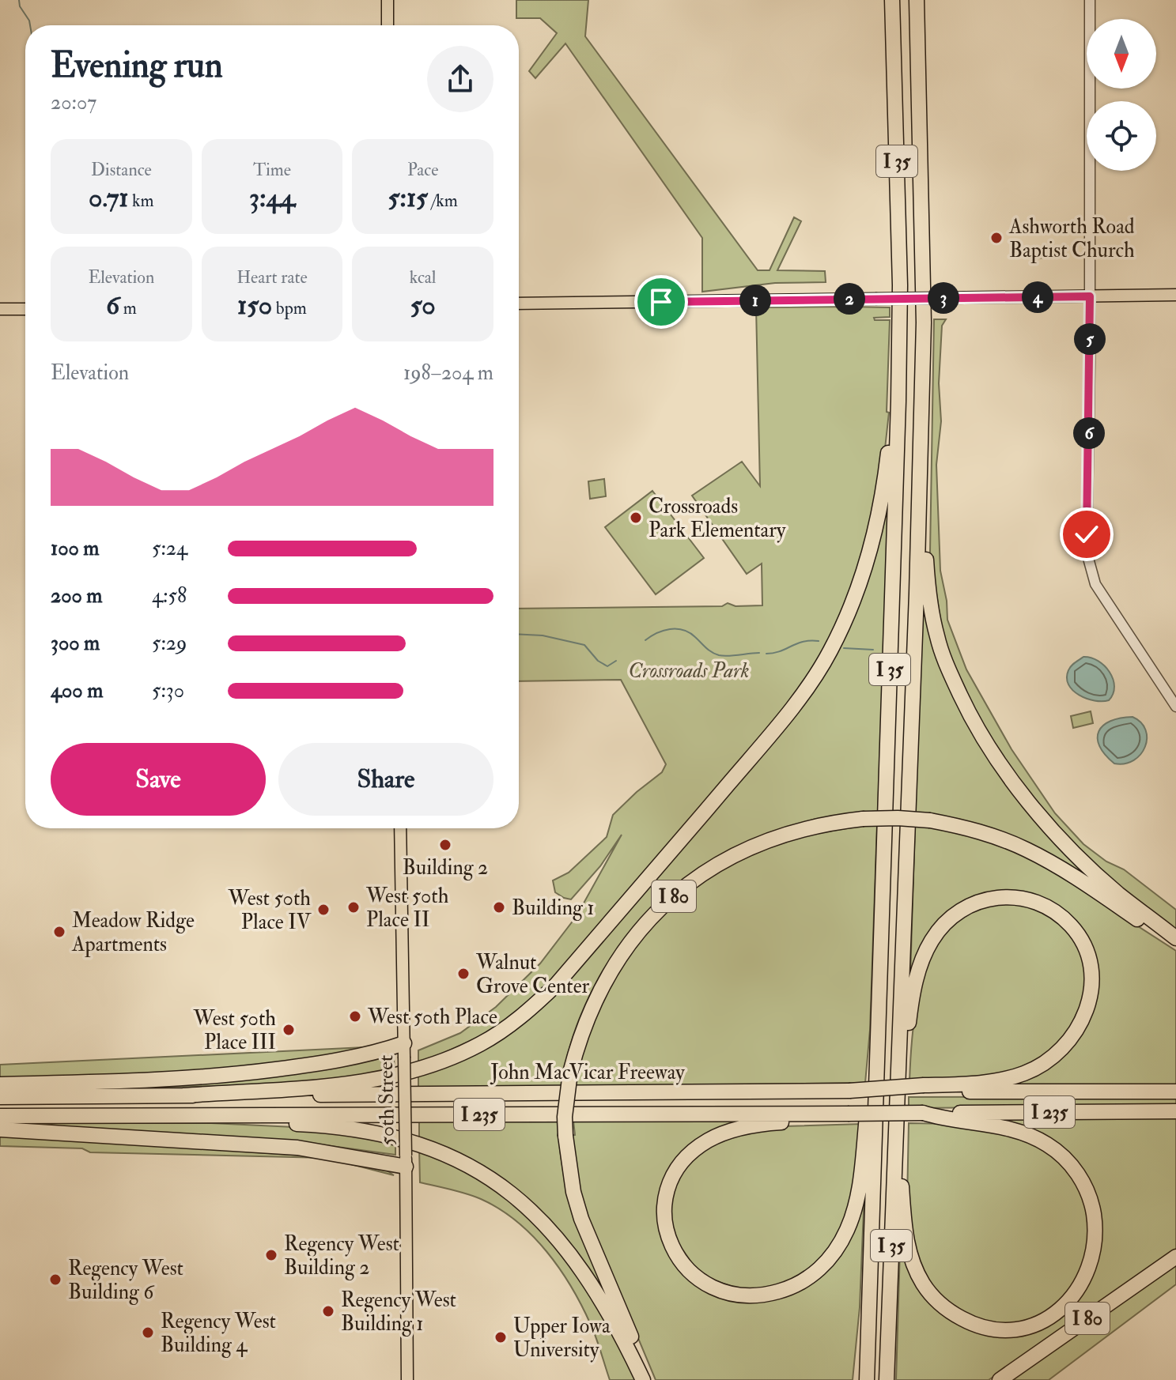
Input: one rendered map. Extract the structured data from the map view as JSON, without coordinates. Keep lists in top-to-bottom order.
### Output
{
  "streets": {
    "highway": [
      "I 35",
      "I 80",
      "John MacVicar Freeway",
      "I 235"
    ],
    "main road": ["50th Street"]
  },
  "parks": ["Crossroads Park"],
  "places": [
    "Ashworth Road Baptist Church",
    "Crossroads Park Elementary",
    "Building 2",
    "West 50th Place II",
    "Building 1",
    "West 50th Place IV",
    "Meadow Ridge Apartments",
    "Walnut Grove Center",
    "West 50th Place",
    "West 50th Place III",
    "Regency West Building 2",
    "Regency West Building 6",
    "Regency West Building 1",
    "Regency West Building 4",
    "Upper Iowa University"
  ],
  "north": "bottom",
  "page": {
    "heading": ["Evening run", "20:07"],
    "stats": [
      ["Distance", "0.71 km"],
      ["Time", "3:44"],
      ["Pace", "5:15 /km"],
      ["Elevation", "6 m"],
      ["Heart rate", "150 bpm"],
      ["kcal", "50"]
    ],
    "pins": [
      "4",
      "3",
      "2",
      "1",
      "5",
      "6"
    ],
    "chart": ["Elevation", "198–204 m"],
    "list": [
      {
        "name": "100 m",
        "note": "5:24"
      },
      {
        "name": "200 m",
        "note": "4:58"
      },
      {
        "name": "300 m",
        "note": "5:29"
      },
      {
        "name": "400 m",
        "note": "5:30"
      }
    ],
    "buttons": ["Save", "Share"]
  }
}
